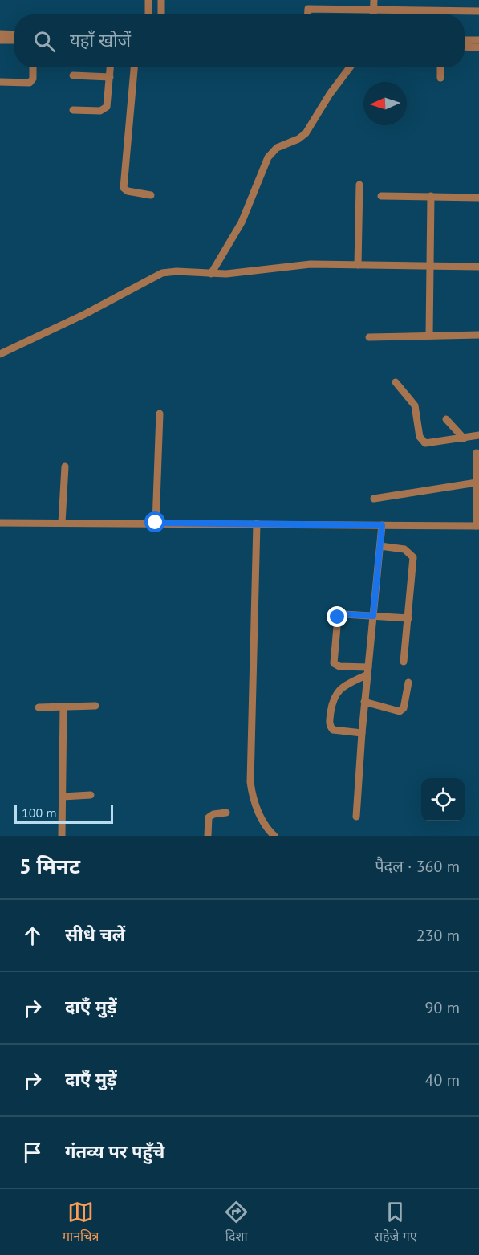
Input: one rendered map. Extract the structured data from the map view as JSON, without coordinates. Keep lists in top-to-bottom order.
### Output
{
  "scale_bar": "100 m",
  "north": "left",
  "page": {
    "search": "यहाँ खोजें",
    "scale": "100 m",
    "heading": ["5 मिनट", "पैदल · 360 m"],
    "list": [
      ["सीधे चलें", "230 m"],
      ["दाएँ मुड़ें", "90 m"],
      ["दाएँ मुड़ें", "40 m"],
      "गंतव्य पर पहुँचे"
    ],
    "nav": ["मानचित्र", "दिशा", "सहेजे गए"]
  }
}
